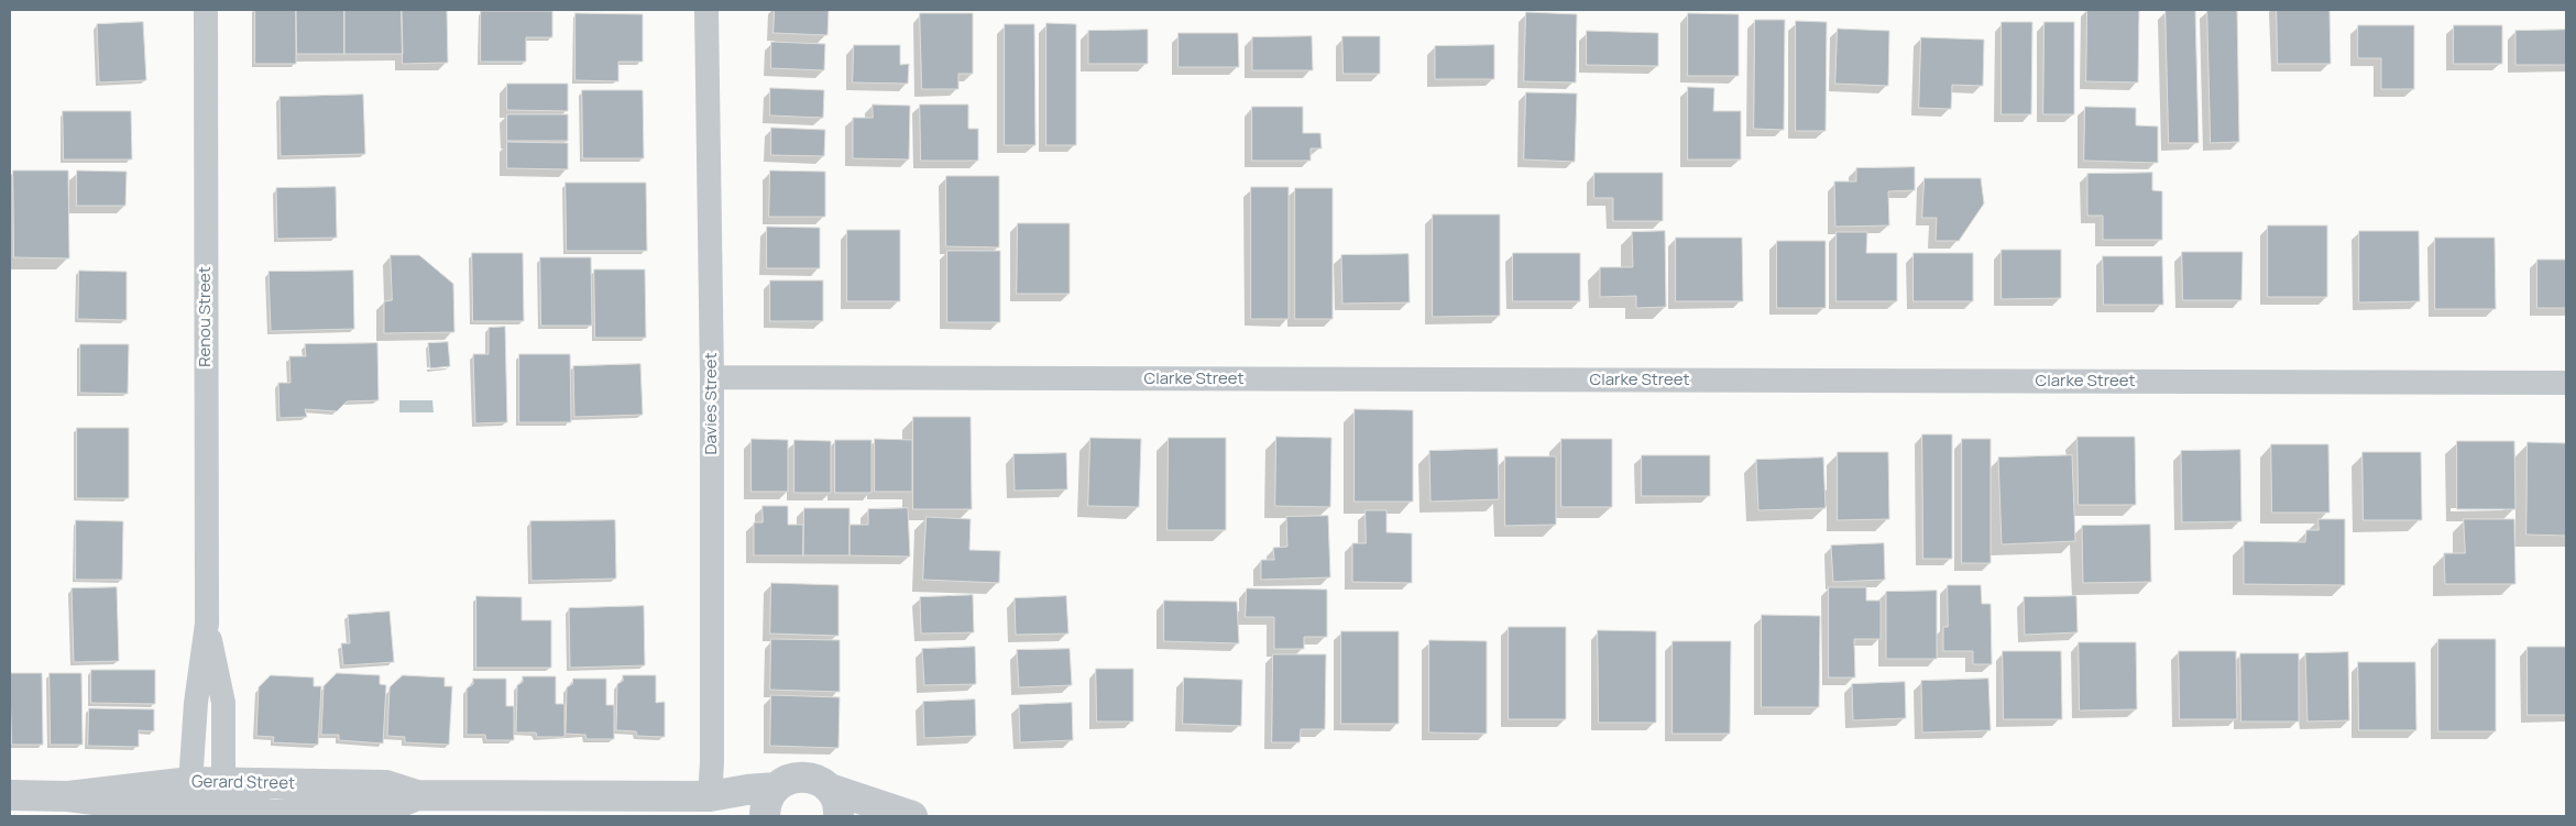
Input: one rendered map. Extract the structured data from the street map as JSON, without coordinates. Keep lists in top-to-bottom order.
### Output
{
  "streets": {
    "street": [
      "Renou Street",
      "Clarke Street",
      "Davies Street",
      "Gerard Street"
    ]
  },
  "crossings": [
    ["Renou Street", "Gerard Street"],
    ["Clarke Street", "Davies Street"],
    ["Davies Street", "Gerard Street"]
  ]
}
